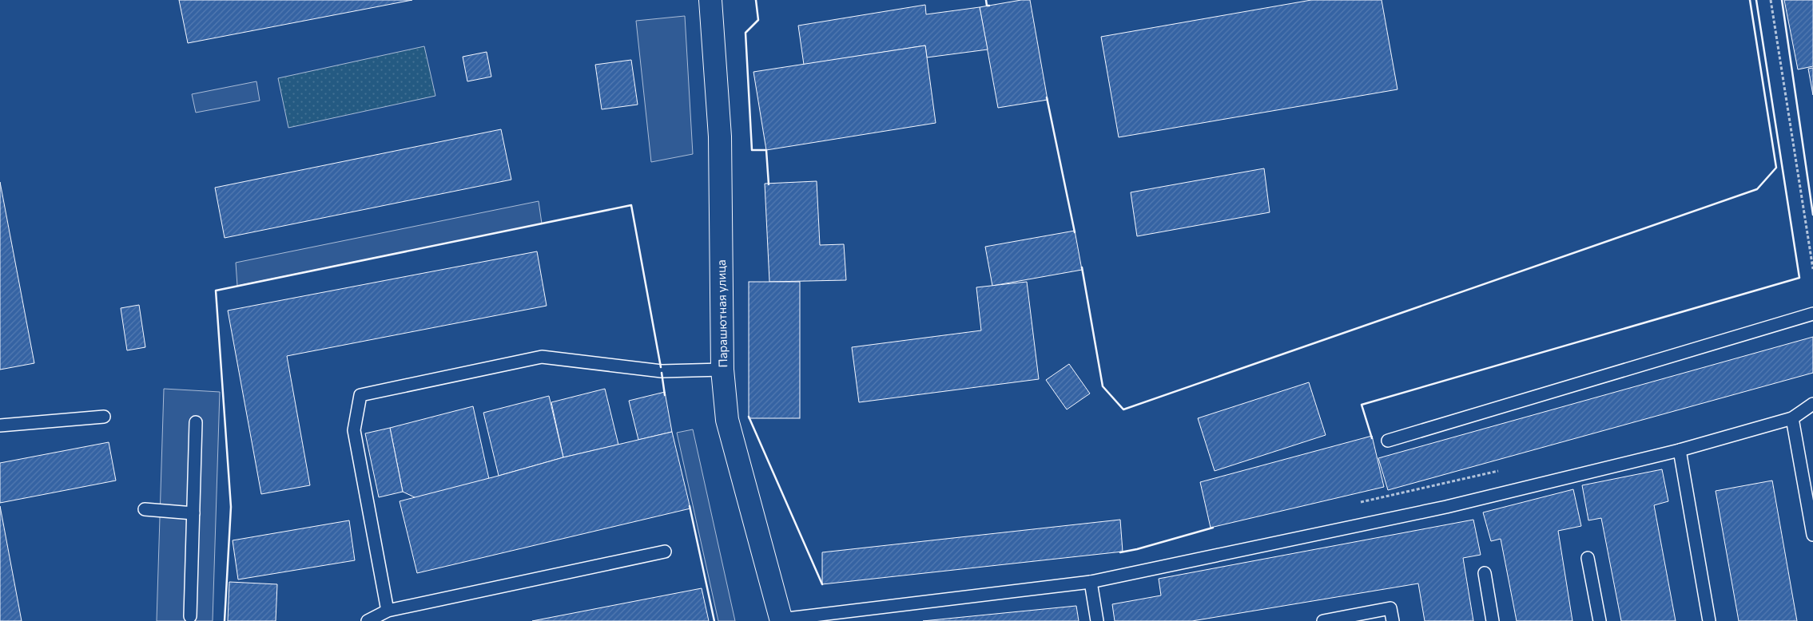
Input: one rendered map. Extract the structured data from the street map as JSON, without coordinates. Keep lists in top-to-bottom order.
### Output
{
  "streets": {
    "street": ["Парашютная улица"]
  }
}
